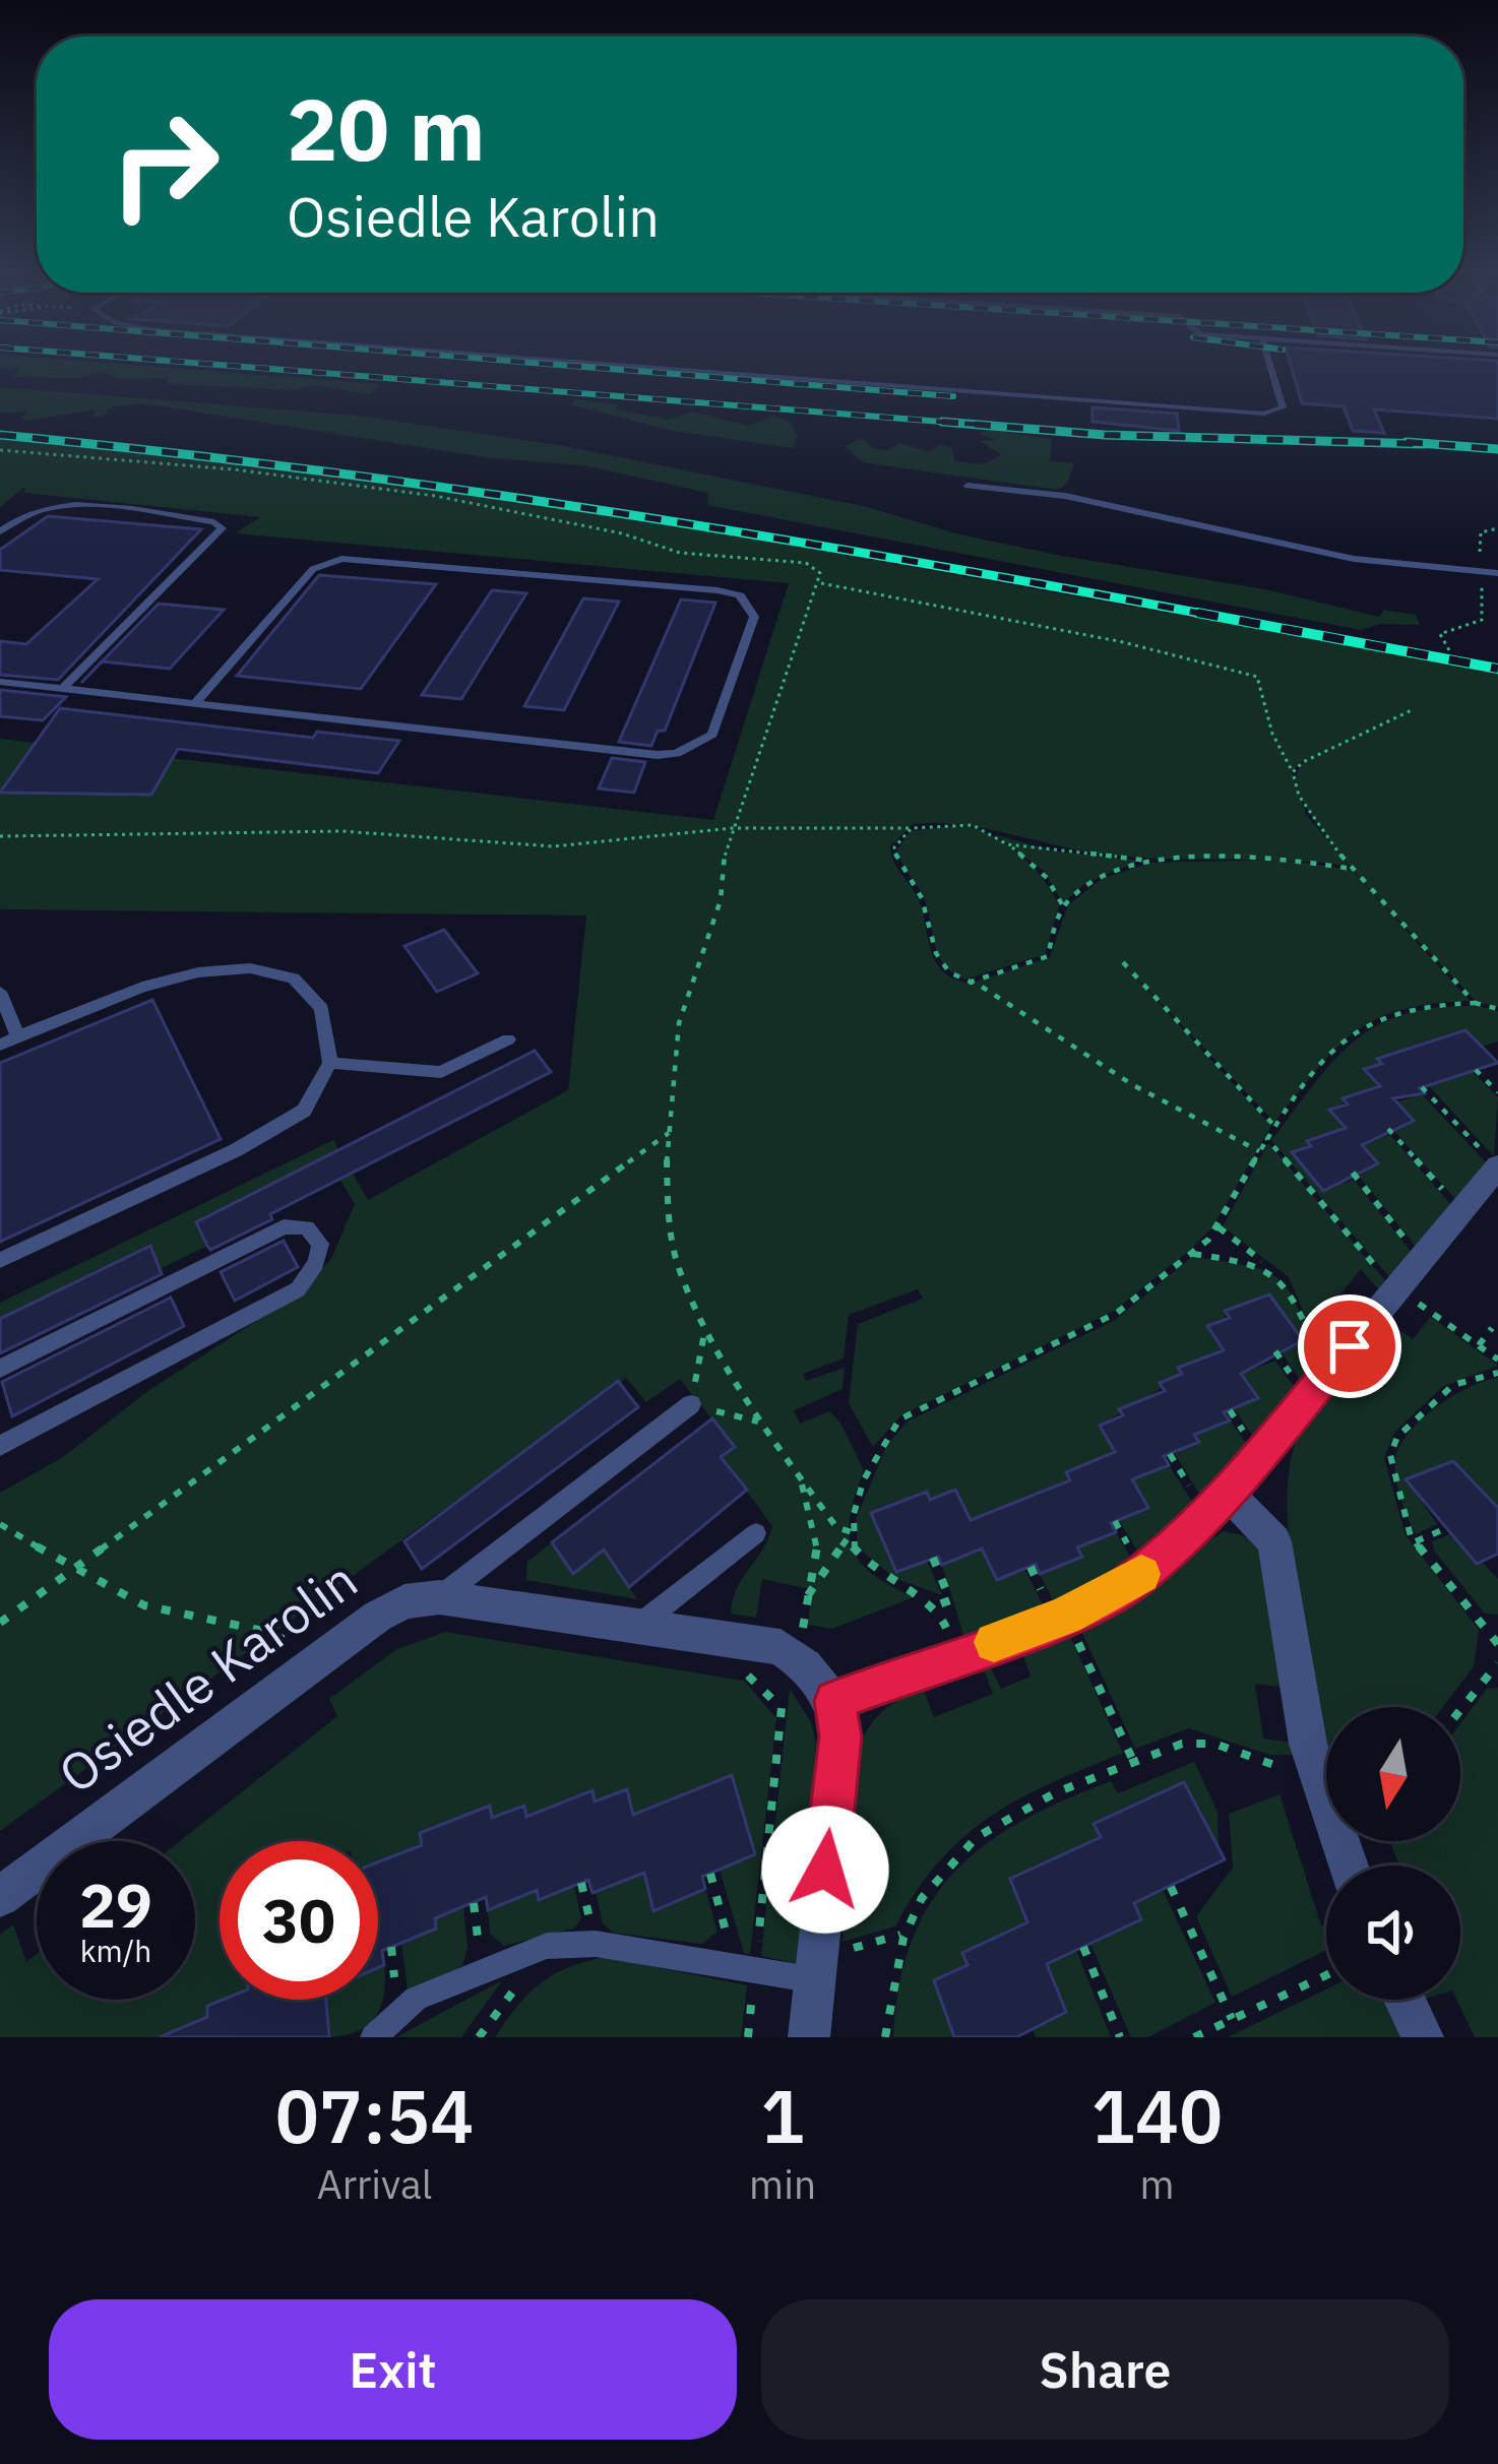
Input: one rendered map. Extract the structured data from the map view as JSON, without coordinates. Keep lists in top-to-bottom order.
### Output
{
  "streets": {
    "street": ["Osiedle Karolin"]
  },
  "north": "bottom",
  "page": {
    "turn": ["20 m", "Osiedle Karolin"],
    "speed": "29 km/h",
    "limit": "30",
    "eta": [
      "07:54",
      "Arrival",
      "1",
      "min",
      "140",
      "m"
    ],
    "buttons": ["Exit", "Share"]
  }
}
